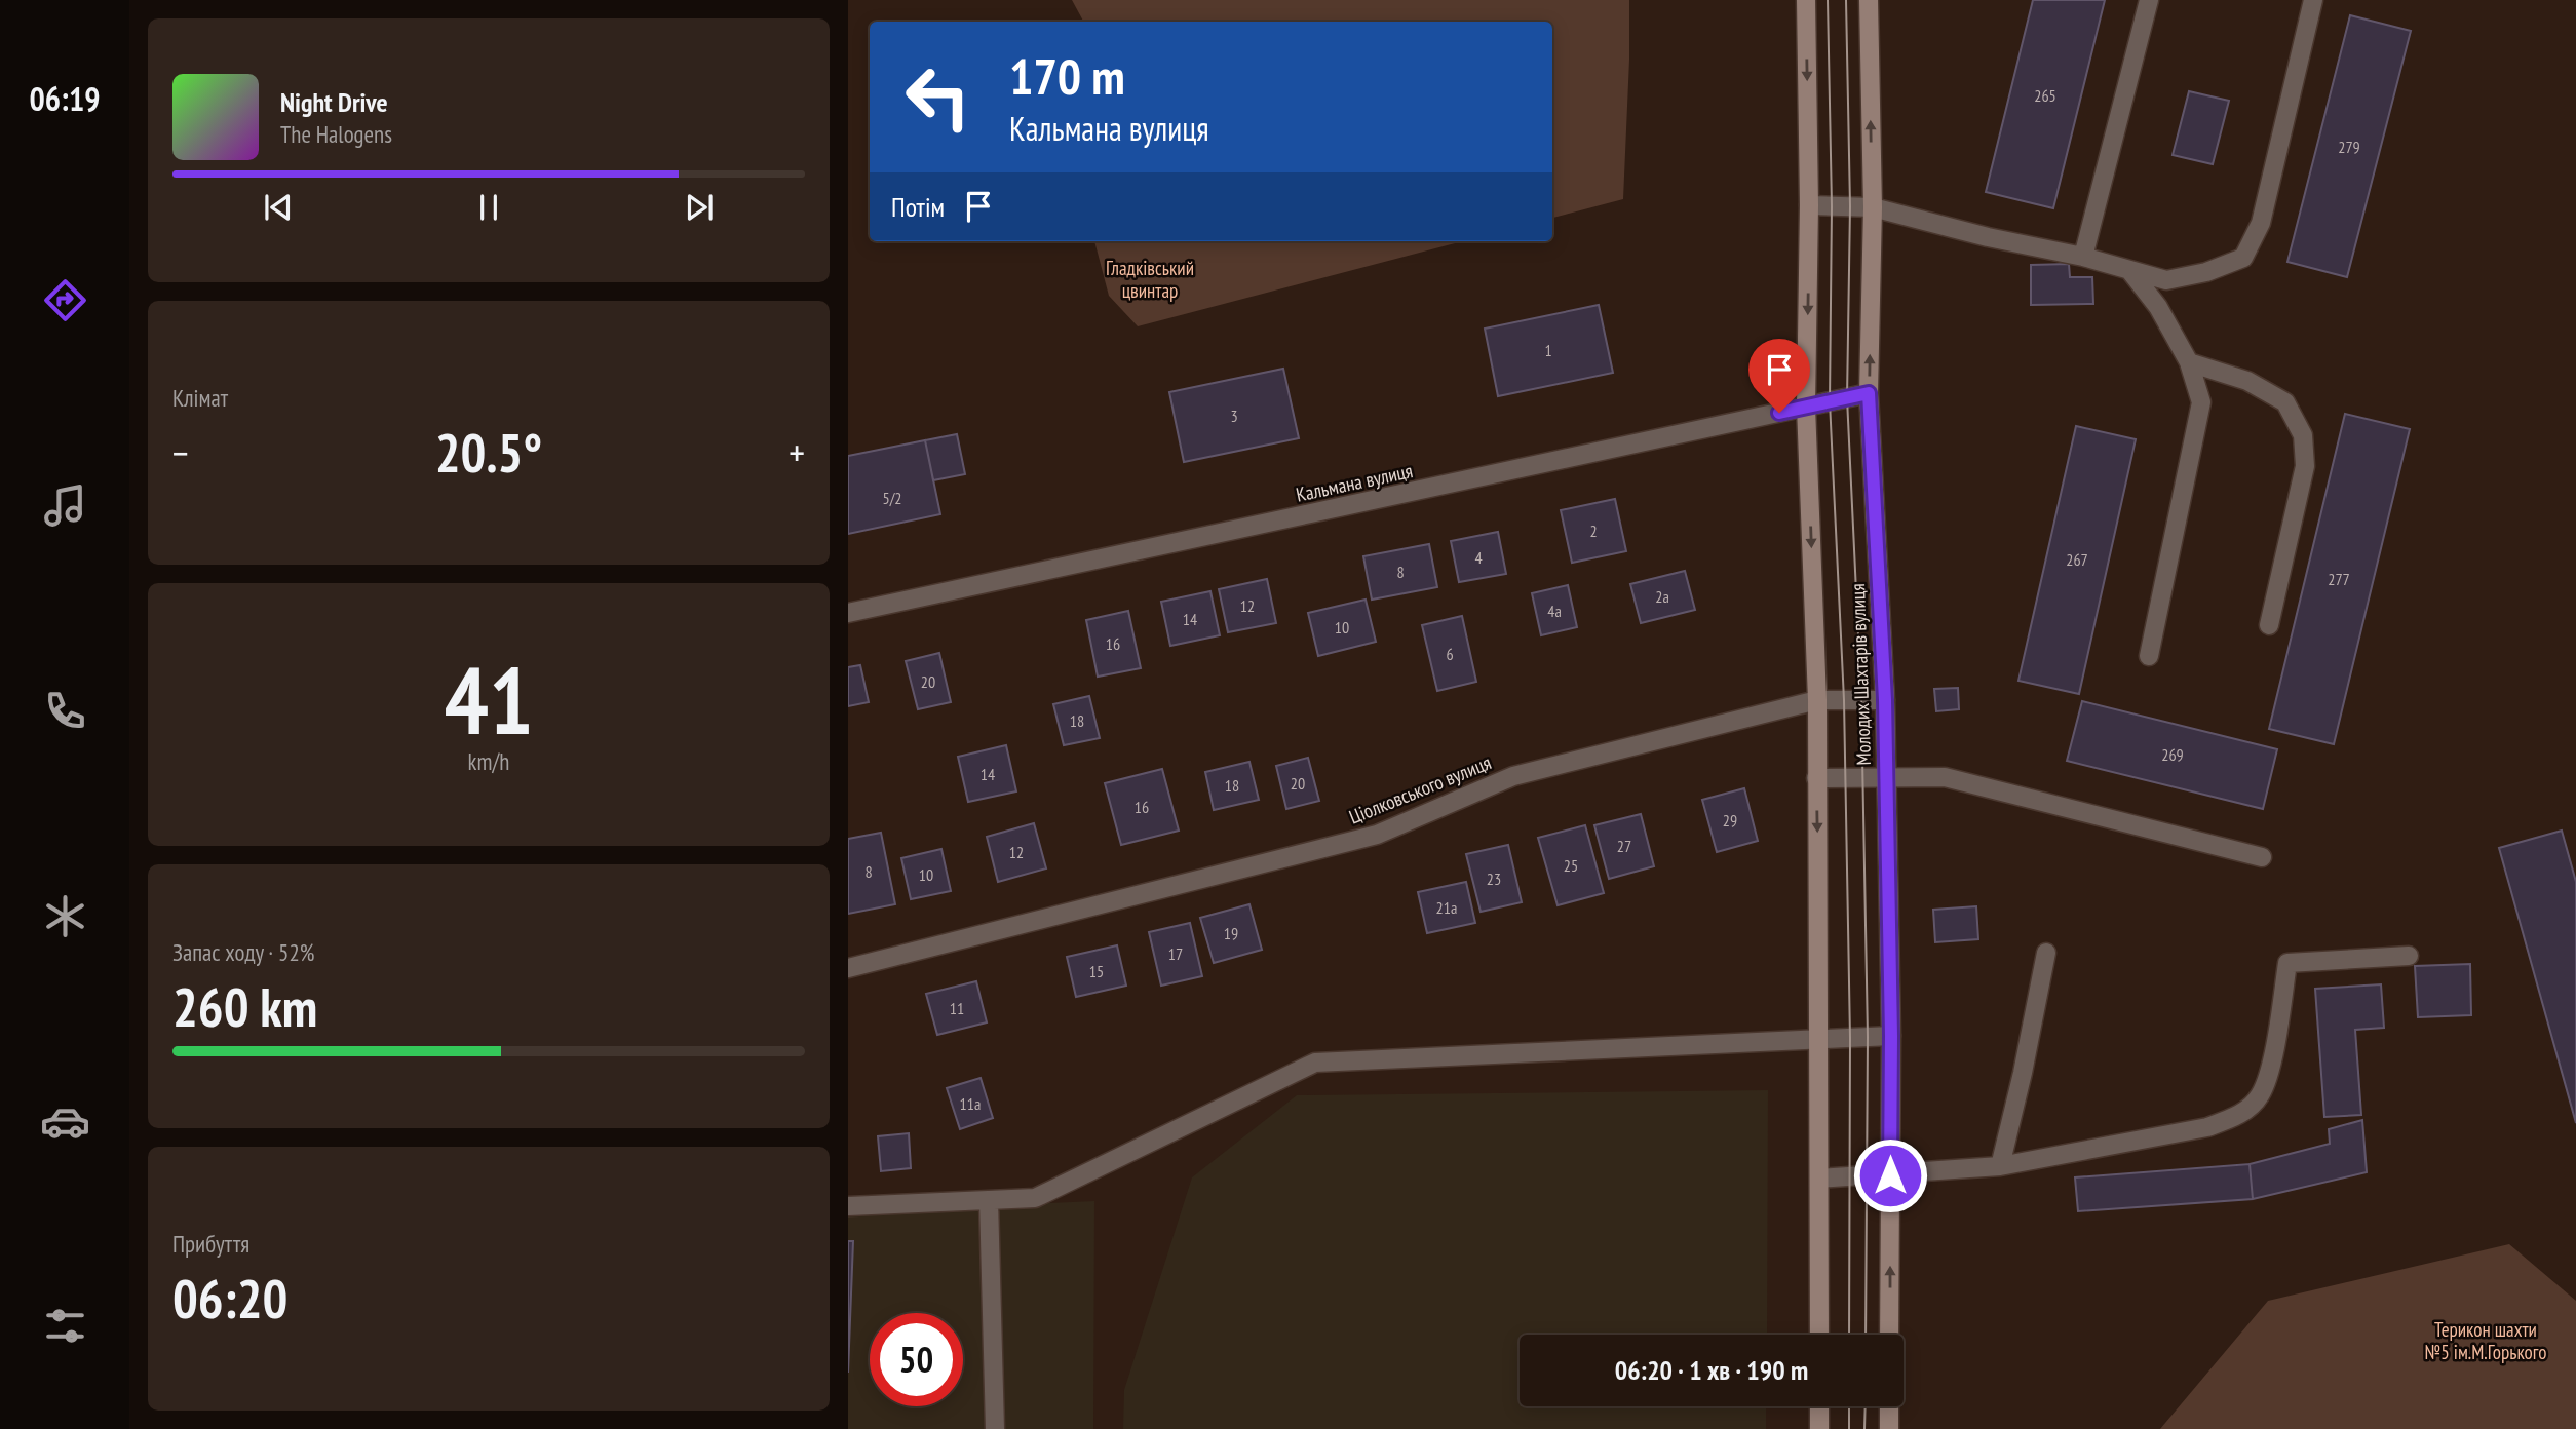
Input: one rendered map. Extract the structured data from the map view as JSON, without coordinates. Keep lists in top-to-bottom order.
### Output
{
  "streets": {
    "main road": ["Молодих Шахтарів вулиця"],
    "street": ["Кальмана вулиця", "Ціолковського вулиця"]
  },
  "crossings": [
    ["Кальмана вулиця", "Молодих Шахтарів вулиця"],
    ["Молодих Шахтарів вулиця", "Ціолковського вулиця"]
  ],
  "parks": ["Гладківський цвинтар", "Терикон шахти №5 ім.М.Горького"],
  "house_numbers": [
    "265",
    "279",
    "1",
    "3",
    "5/2",
    "2",
    "4",
    "267",
    "8",
    "277",
    "2а",
    "12",
    "4а",
    "14",
    "10",
    "16",
    "6",
    "20",
    "18",
    "269",
    "14",
    "20",
    "18",
    "16",
    "29",
    "27",
    "12",
    "25",
    "8",
    "10",
    "23",
    "21а",
    "19",
    "17",
    "15",
    "11",
    "11а"
  ],
  "page": {
    "tabs": "06:19",
    "turn": ["170 m", "Кальмана вулиця"],
    "song": ["Night Drive", "The Halogens"],
    "then": "Потім",
    "tile": [
      "Клімат",
      ["41", "km/h"],
      ["Запас ходу · 52%", "260 km"],
      ["Прибуття", "06:20"]
    ],
    "heat": ["−", "20.5°", "+"],
    "limit": "50",
    "trip": "06:20 · 1 хв · 190 m"
  }
}
